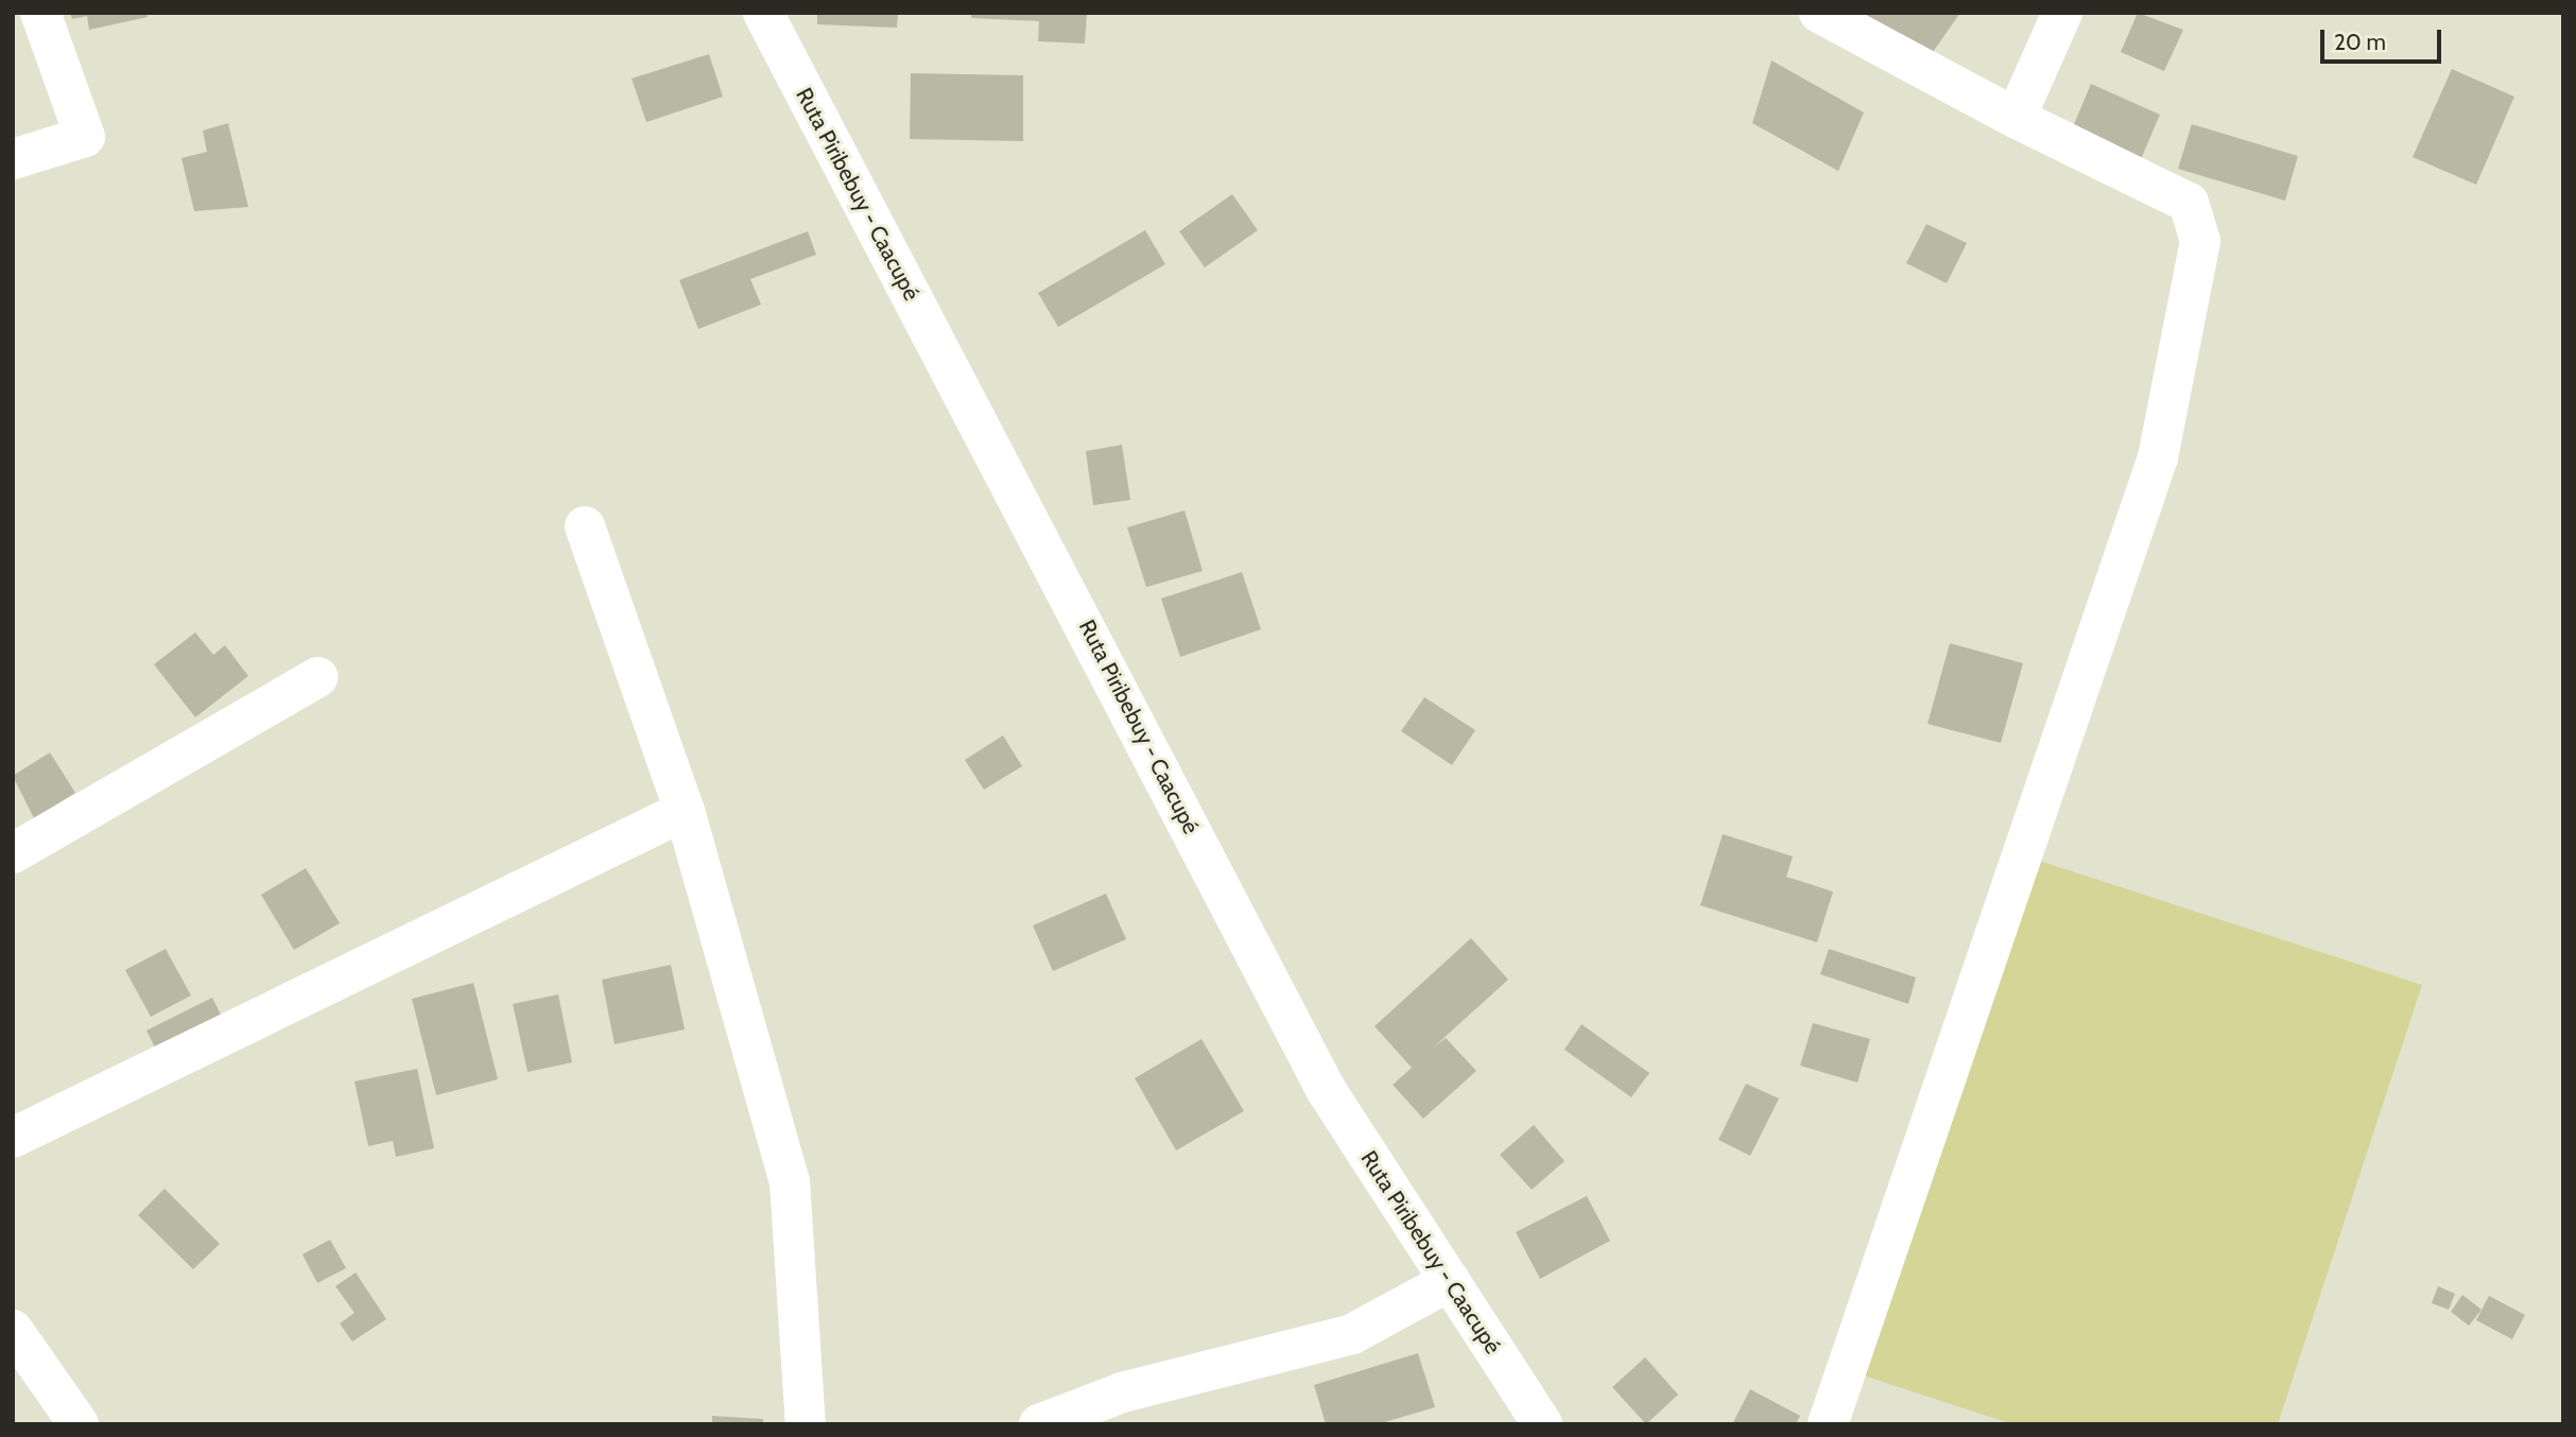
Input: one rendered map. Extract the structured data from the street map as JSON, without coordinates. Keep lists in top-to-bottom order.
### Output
{
  "streets": {
    "street": ["Ruta Piribebuy - Caacupé"]
  },
  "scale_bar": "20 m"
}
